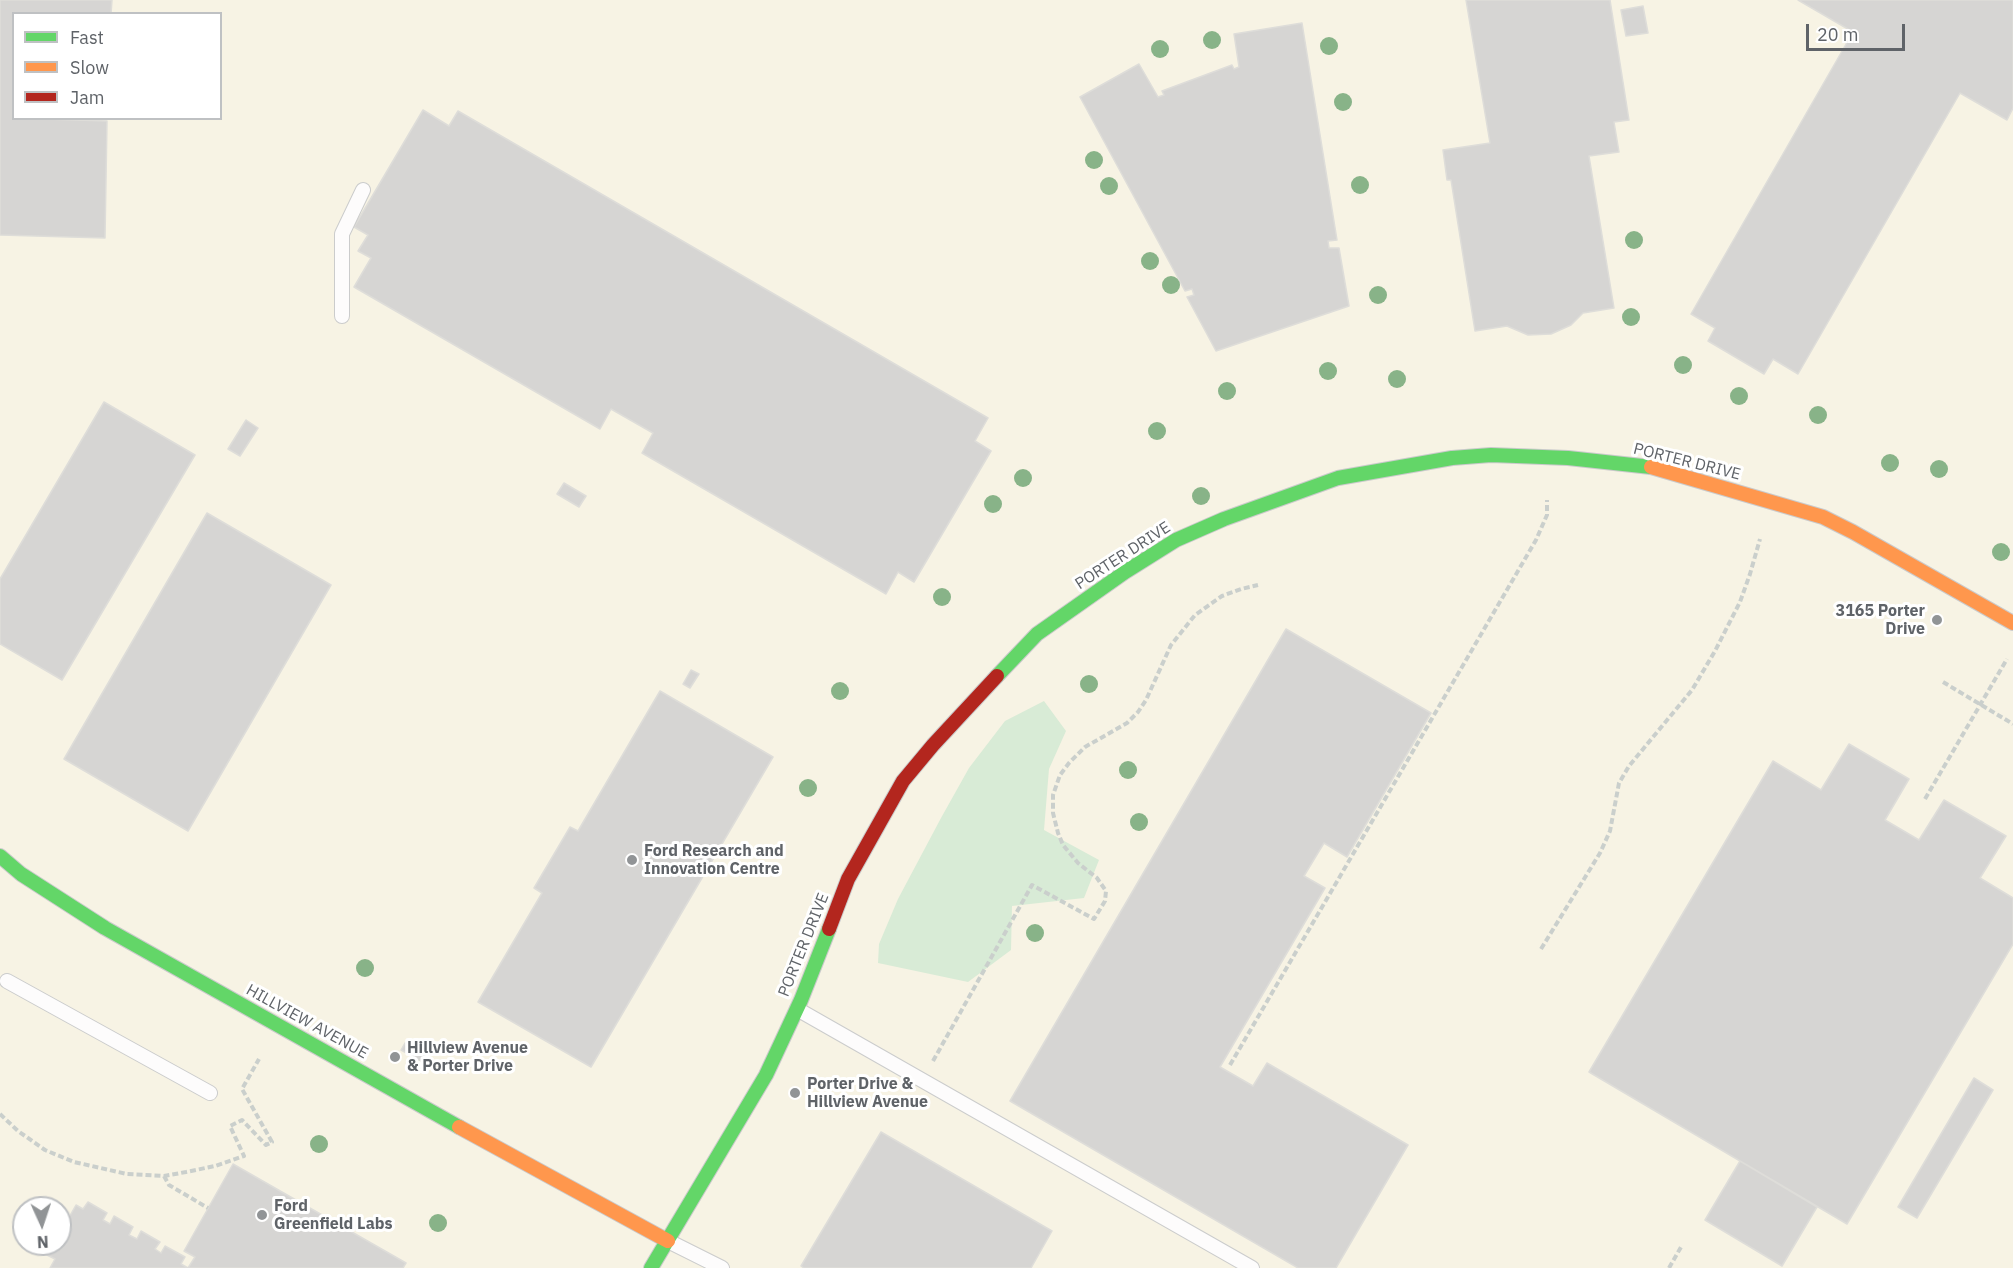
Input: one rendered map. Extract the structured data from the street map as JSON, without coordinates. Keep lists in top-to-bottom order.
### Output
{
  "streets": {
    "street": ["PORTER DRIVE", "HILLVIEW AVENUE"]
  },
  "crossings": [
    ["PORTER DRIVE", "HILLVIEW AVENUE"]
  ],
  "places": [
    "3165 Porter Drive",
    "Ford Research and Innovation Centre",
    "Hillview Avenue & Porter Drive",
    "Porter Drive & Hillview Avenue",
    "Ford Greenfield Labs"
  ],
  "legend": ["Fast", "Slow", "Jam"],
  "scale_bar": "20 m",
  "north": "bottom"
}
